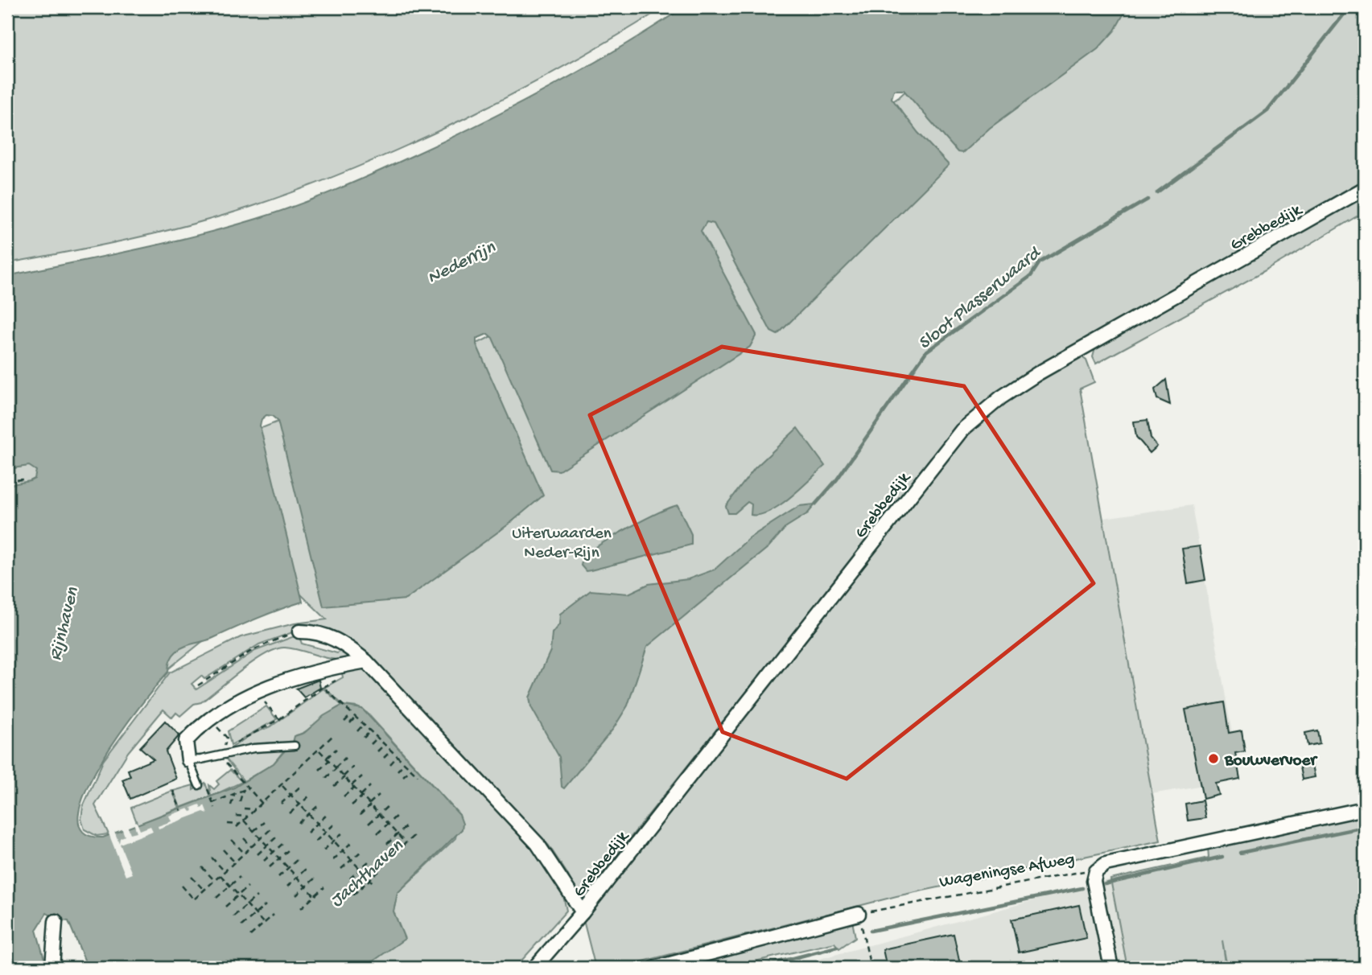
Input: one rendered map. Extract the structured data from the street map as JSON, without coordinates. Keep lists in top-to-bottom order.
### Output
{
  "streets": {
    "street": ["Grebbedijk", "Wageningse Afweg"]
  },
  "water": [
    "Nederrijn",
    "Sloot Plasserwaard",
    "Rijnhaven",
    "Jachthaven"
  ],
  "parks": ["Uiterwaarden Neder-Rijn"],
  "places": ["Bouwvervoer"]
}
